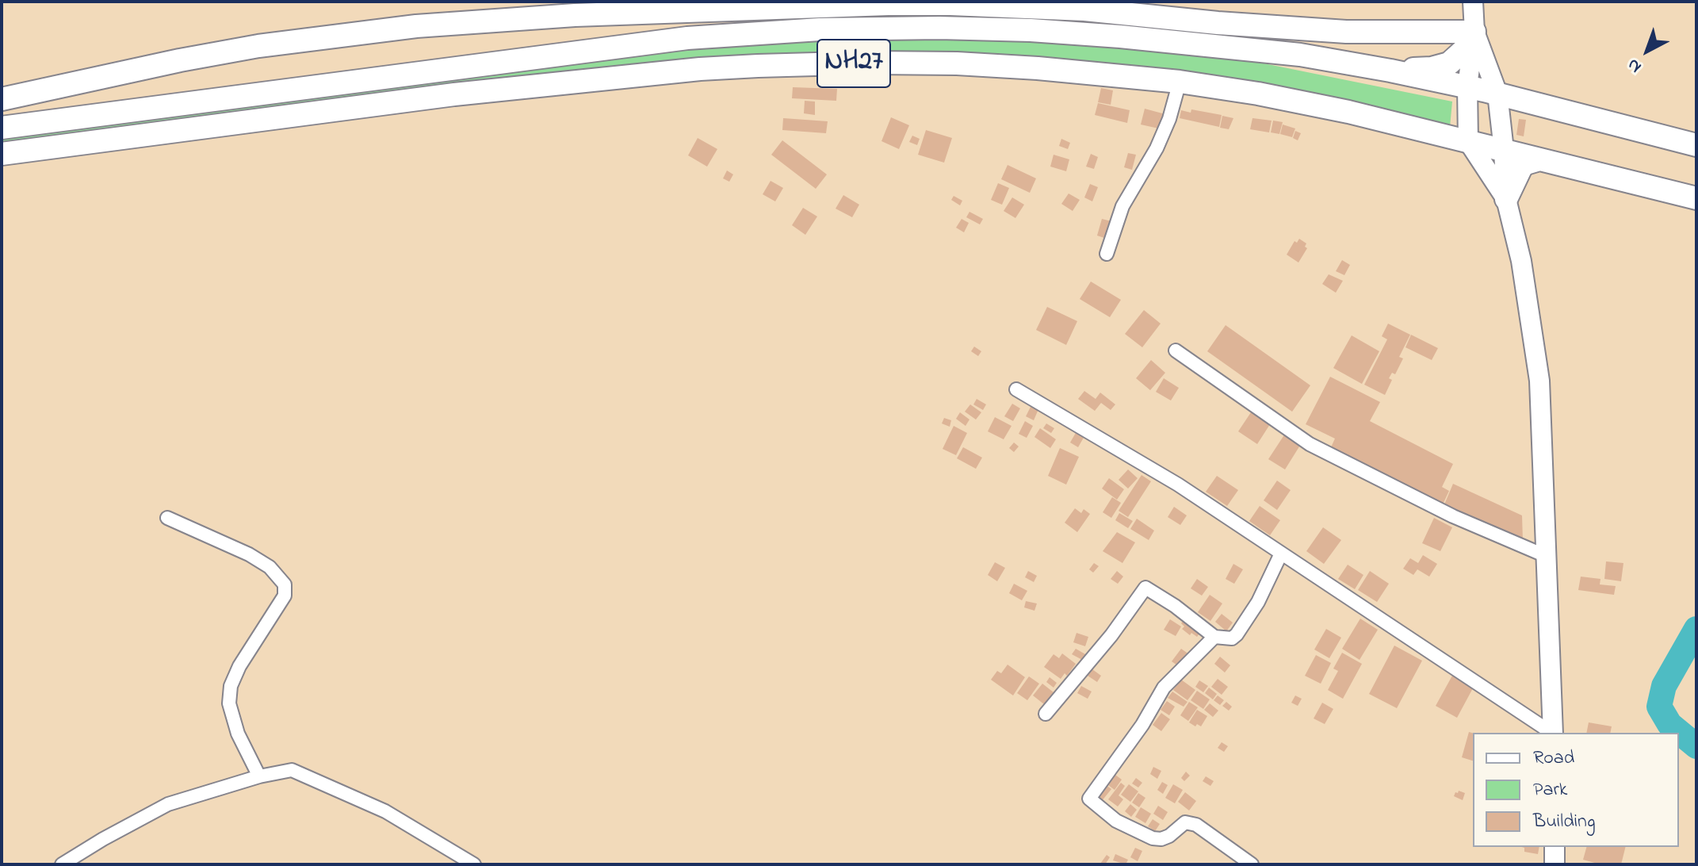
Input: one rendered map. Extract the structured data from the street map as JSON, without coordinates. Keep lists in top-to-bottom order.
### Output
{
  "streets": {
    "highway": ["NH27"]
  },
  "legend": ["Road", "Park", "Building"],
  "north": "bottom left"
}
